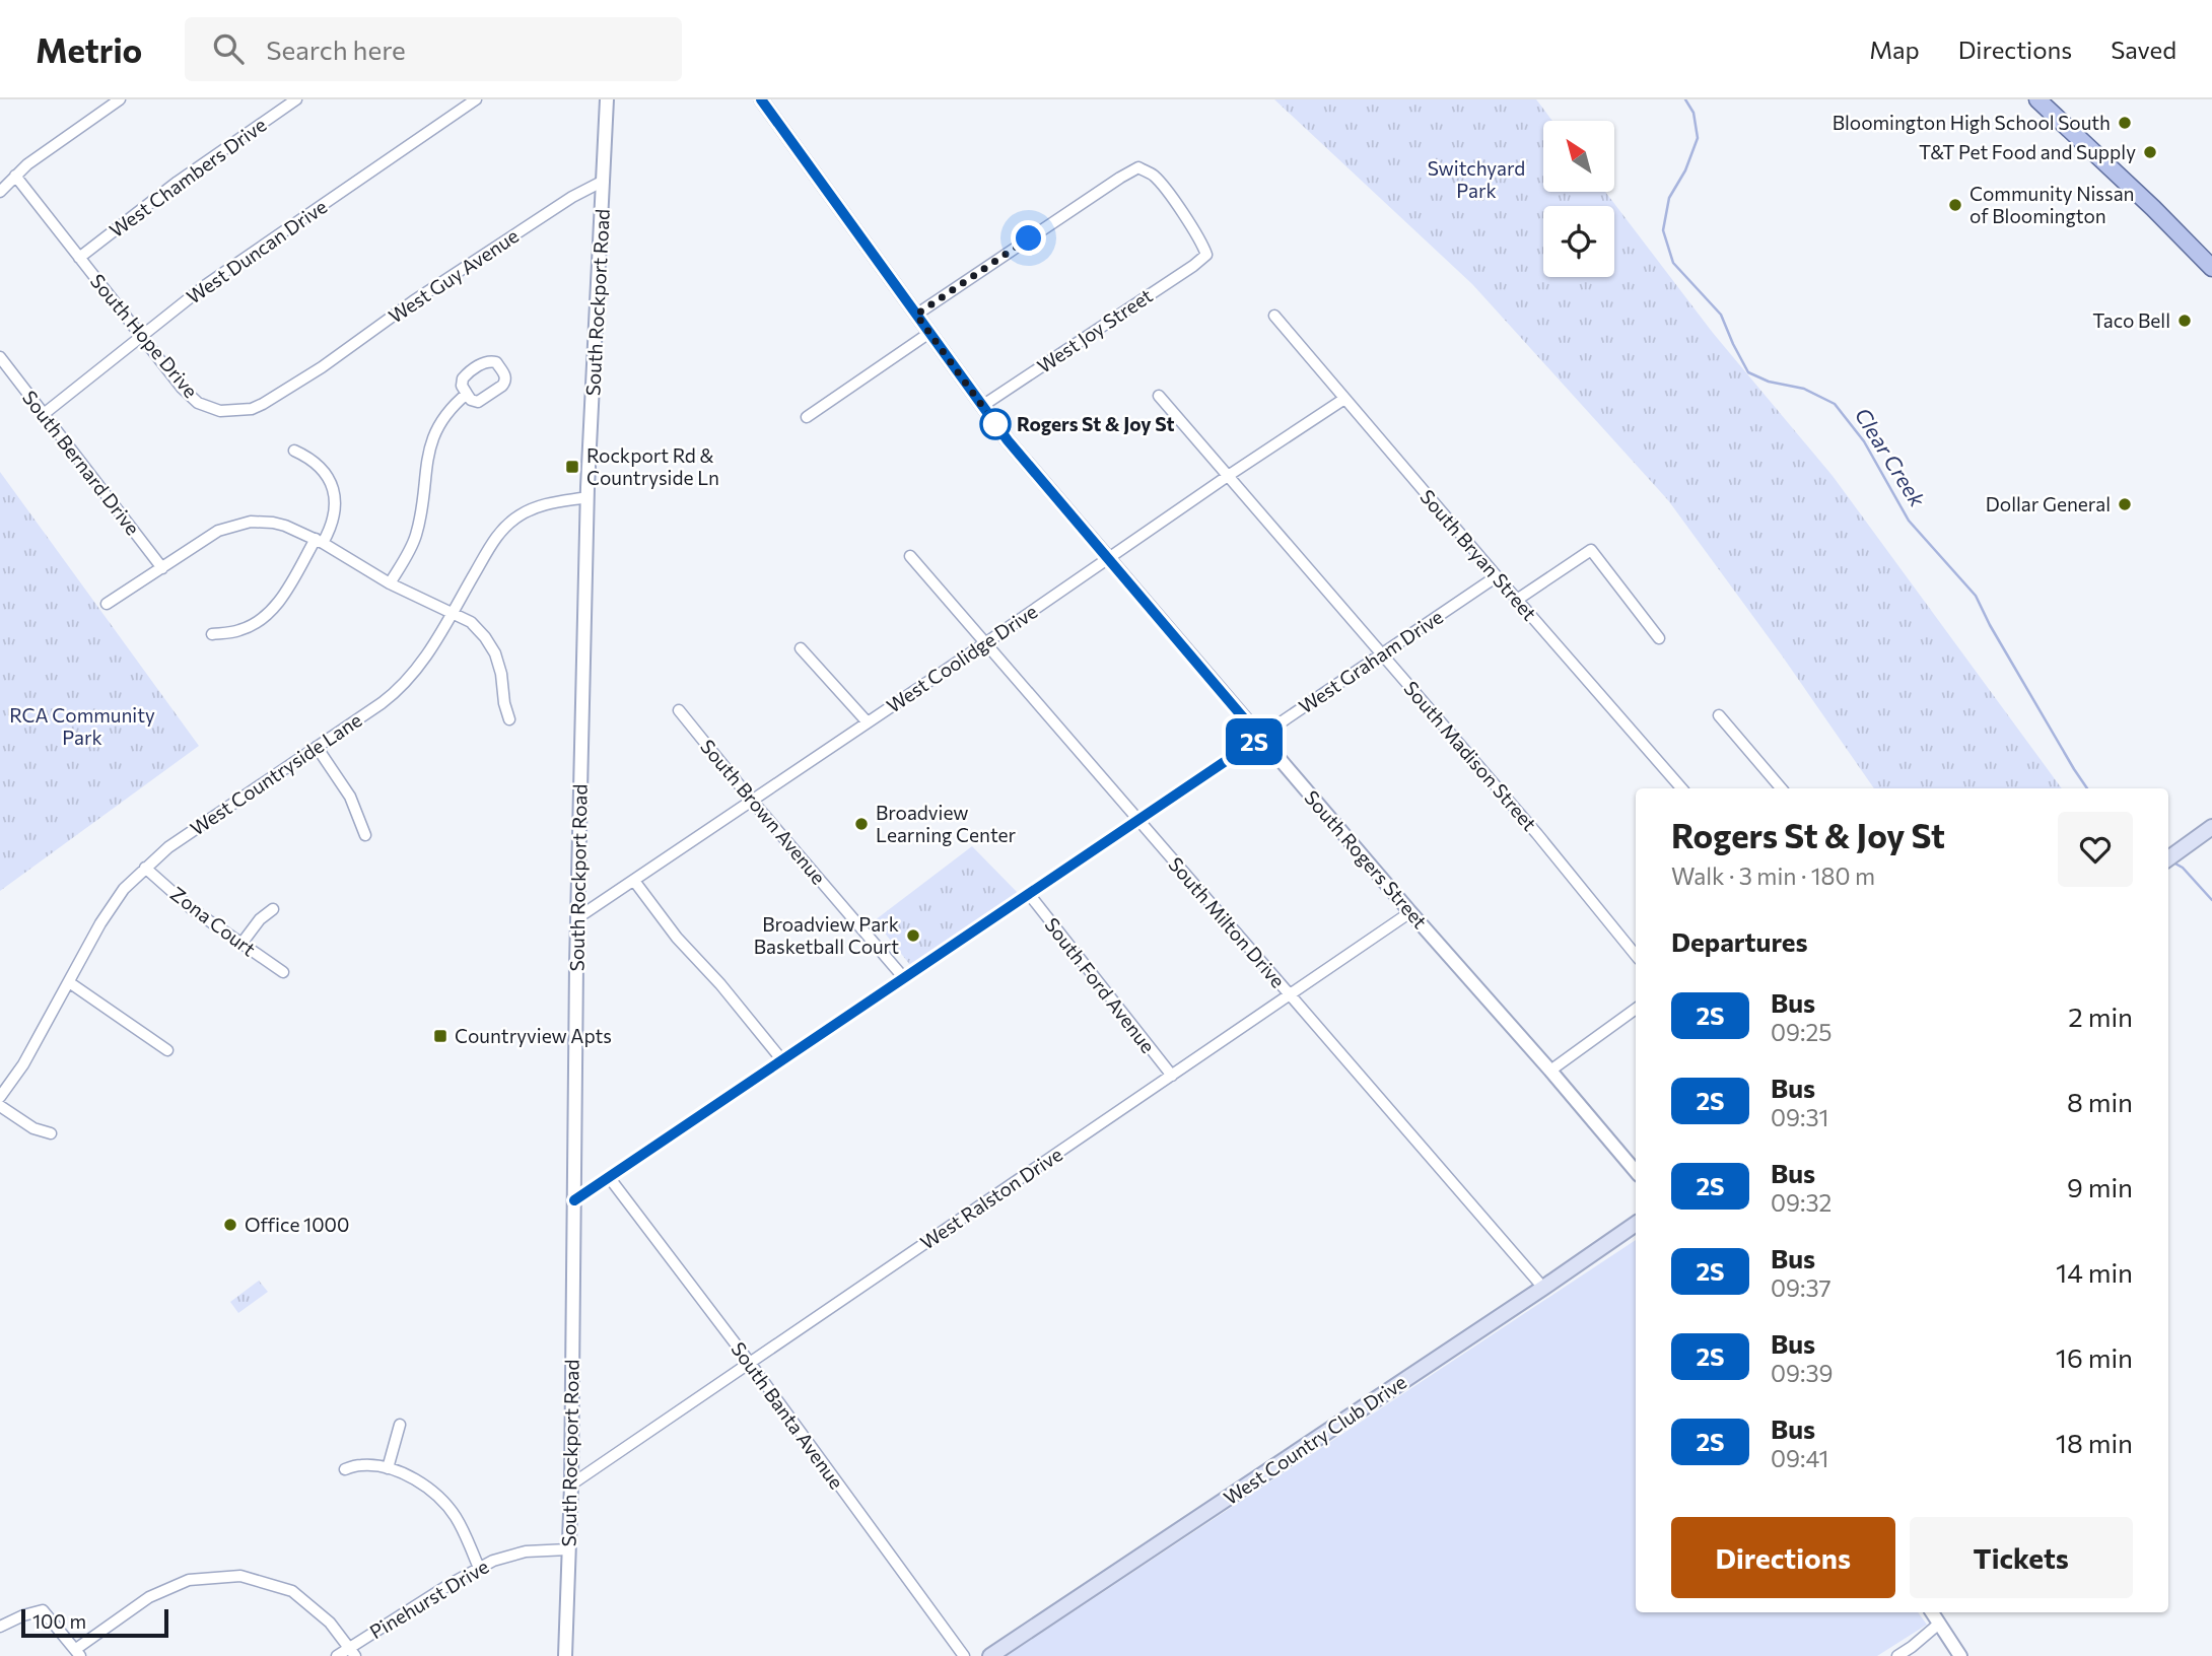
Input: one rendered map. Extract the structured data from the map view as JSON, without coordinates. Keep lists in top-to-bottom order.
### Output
{
  "streets": {
    "main road": ["West Country Club Drive"],
    "street": [
      "West Chambers Drive",
      "West Duncan Drive",
      "West Guy Avenue",
      "South Rockport Road",
      "West Joy Street",
      "South Hope Drive",
      "South Bernard Drive",
      "South Bryan Street",
      "West Coolidge Drive",
      "West Graham Drive",
      "South Madison Street",
      "West Countryside Lane",
      "South Brown Avenue",
      "South Rogers Street",
      "Zona Court",
      "South Milton Drive",
      "South Ford Avenue",
      "West Ralston Drive",
      "South Banta Avenue",
      "Pinehurst Drive"
    ]
  },
  "crossings": [
    ["West Chambers Drive", "South Hope Drive"],
    ["West Duncan Drive", "South Hope Drive"],
    ["West Duncan Drive", "South Bernard Drive"],
    ["West Guy Avenue", "South Rockport Road"],
    ["West Guy Avenue", "South Hope Drive"],
    ["South Rockport Road", "West Coolidge Drive"],
    ["South Rockport Road", "West Graham Drive"],
    ["South Rockport Road", "West Countryside Lane"],
    ["South Rockport Road", "West Ralston Drive"],
    ["South Rockport Road", "Pinehurst Drive"],
    ["West Joy Street", "South Rogers Street"],
    ["South Bryan Street", "West Coolidge Drive"],
    ["South Bryan Street", "West Graham Drive"],
    ["West Coolidge Drive", "South Madison Street"],
    ["West Coolidge Drive", "South Brown Avenue"],
    ["West Coolidge Drive", "South Rogers Street"],
    ["West Coolidge Drive", "South Milton Drive"],
    ["West Graham Drive", "South Madison Street"],
    ["West Graham Drive", "South Brown Avenue"],
    ["West Graham Drive", "South Rogers Street"],
    ["West Graham Drive", "South Milton Drive"],
    ["West Graham Drive", "South Ford Avenue"],
    ["West Graham Drive", "South Banta Avenue"],
    ["West Countryside Lane", "Zona Court"],
    ["South Rogers Street", "West Ralston Drive"],
    ["South Milton Drive", "West Ralston Drive"],
    ["South Milton Drive", "West Country Club Drive"],
    ["South Ford Avenue", "West Ralston Drive"],
    ["West Ralston Drive", "South Banta Avenue"]
  ],
  "water": ["Clear Creek"],
  "parks": ["Switchyard Park", "RCA Community Park"],
  "places": {
    "other": [
      "Bloomington High School South",
      "T&T Pet Food and Supply",
      "Community Nissan of Bloomington",
      "Taco Bell",
      "Rogers St & Joy St",
      "Dollar General",
      "Broadview Learning Center",
      "Broadview Park Basketball Court",
      "Office 1000"
    ],
    "transit": ["Rockport Rd & Countryside Ln", "Countryview Apts"]
  },
  "lines": ["bus line 2S"],
  "scale_bar": "100 m",
  "north": "top left",
  "page": {
    "header": "Metrio",
    "search": "Search here",
    "nav": ["Map", "Directions", "Saved"],
    "on_map": "2S",
    "heading": [
      ["Rogers St & Joy St", "Walk · 3 min · 180 m"],
      "Departures"
    ],
    "list": [
      {
        "mark": "2S",
        "name": "Bus",
        "note": "09:25",
        "value": "2 min"
      },
      {
        "mark": "2S",
        "name": "Bus",
        "note": "09:31",
        "value": "8 min"
      },
      {
        "mark": "2S",
        "name": "Bus",
        "note": "09:32",
        "value": "9 min"
      },
      {
        "mark": "2S",
        "name": "Bus",
        "note": "09:37",
        "value": "14 min"
      },
      {
        "mark": "2S",
        "name": "Bus",
        "note": "09:39",
        "value": "16 min"
      },
      {
        "mark": "2S",
        "name": "Bus",
        "note": "09:41",
        "value": "18 min"
      }
    ],
    "buttons": ["Directions", "Tickets"],
    "scale": "100 m"
  }
}
